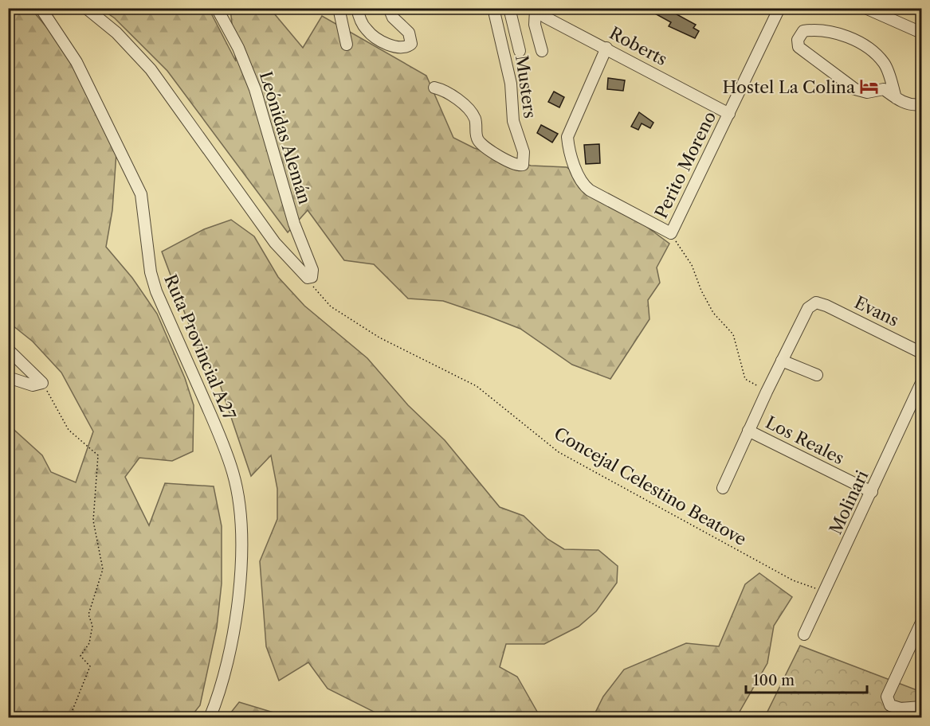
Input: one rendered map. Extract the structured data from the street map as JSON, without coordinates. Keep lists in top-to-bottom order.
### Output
{
  "streets": {
    "street": [
      "Roberts",
      "Musters",
      "Leónidas Alemán",
      "Perito Moreno",
      "Evans",
      "Ruta Provincial A27",
      "Los Reales",
      "Molinari"
    ],
    "path": ["Concejal Celestino Beatove"]
  },
  "crossings": [
    ["Roberts", "Perito Moreno"],
    ["Leónidas Alemán", "Concejal Celestino Beatove"],
    ["Los Reales", "Molinari"],
    ["Concejal Celestino Beatove", "Molinari"]
  ],
  "places": {
    "hotel": ["Hostel La Colina"]
  },
  "scale_bar": "100 m"
}
